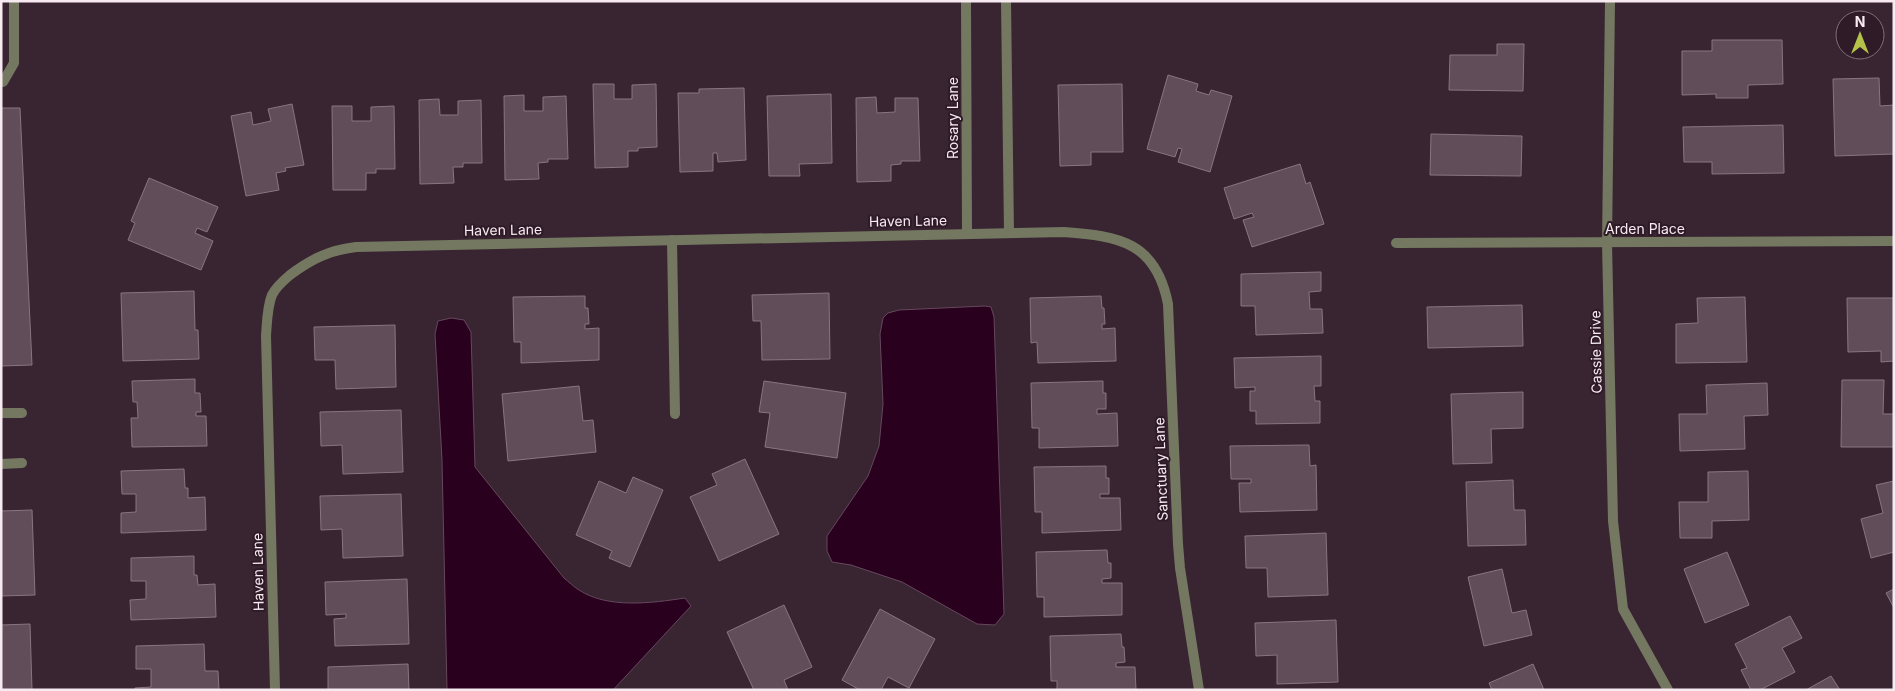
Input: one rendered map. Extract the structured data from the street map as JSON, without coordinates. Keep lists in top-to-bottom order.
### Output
{
  "streets": {
    "street": [
      "Rosary Lane",
      "Haven Lane",
      "Arden Place",
      "Cassie Drive",
      "Sanctuary Lane"
    ]
  },
  "crossings": [
    ["Rosary Lane", "Haven Lane"],
    ["Haven Lane", "Sanctuary Lane"],
    ["Arden Place", "Cassie Drive"]
  ],
  "north": "top"
}
